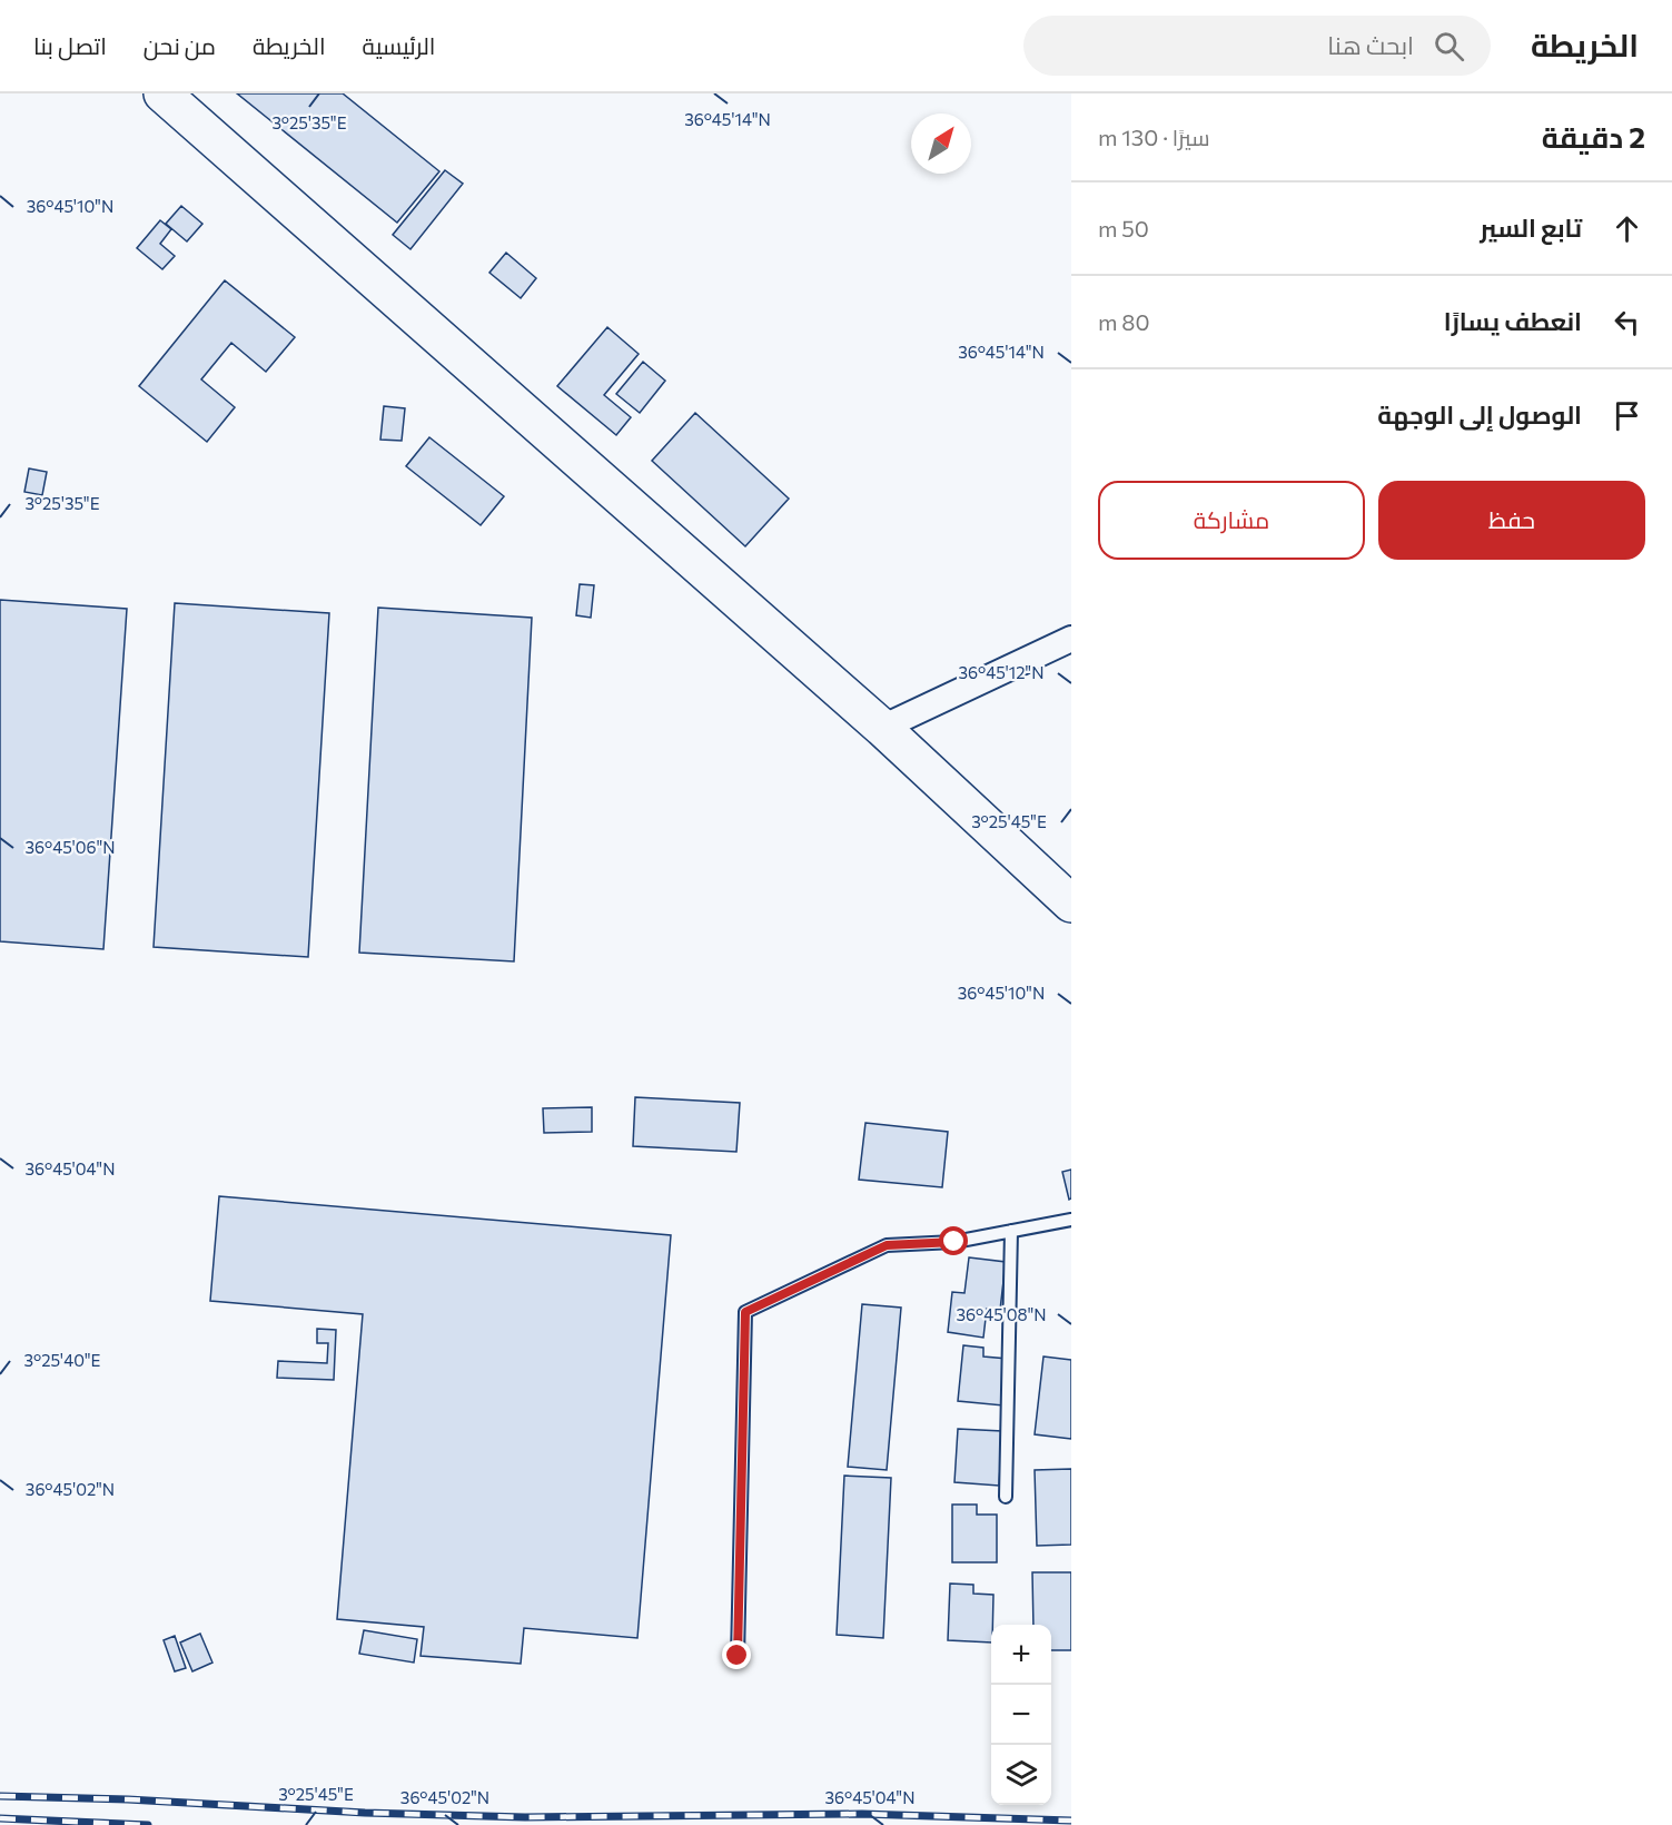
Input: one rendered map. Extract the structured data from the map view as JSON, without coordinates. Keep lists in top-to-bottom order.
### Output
{
  "north": "top right",
  "page": {
    "header": "الخريطة",
    "search": "ابحث هنا",
    "nav": [
      "الرئيسية",
      "الخريطة",
      "من نحن",
      "اتصل بنا"
    ],
    "heading": ["2 دقيقة", "سيرًا · 130 m"],
    "list": [
      ["تابع السير", "50 m"],
      ["انعطف يسارًا", "80 m"],
      "الوصول إلى الوجهة"
    ],
    "buttons": ["حفظ", "مشاركة"],
    "map_buttons": ["+", "−"]
  },
  "coordinates": [
    "36°45'14\"N",
    "3°25'35\"E",
    "36°45'10\"N",
    "36°45'12\"N",
    "3°25'45\"E",
    "36°45'06\"N",
    "36°45'04\"N",
    "36°45'08\"N",
    "3°25'40\"E",
    "36°45'02\"N"
  ]
}
